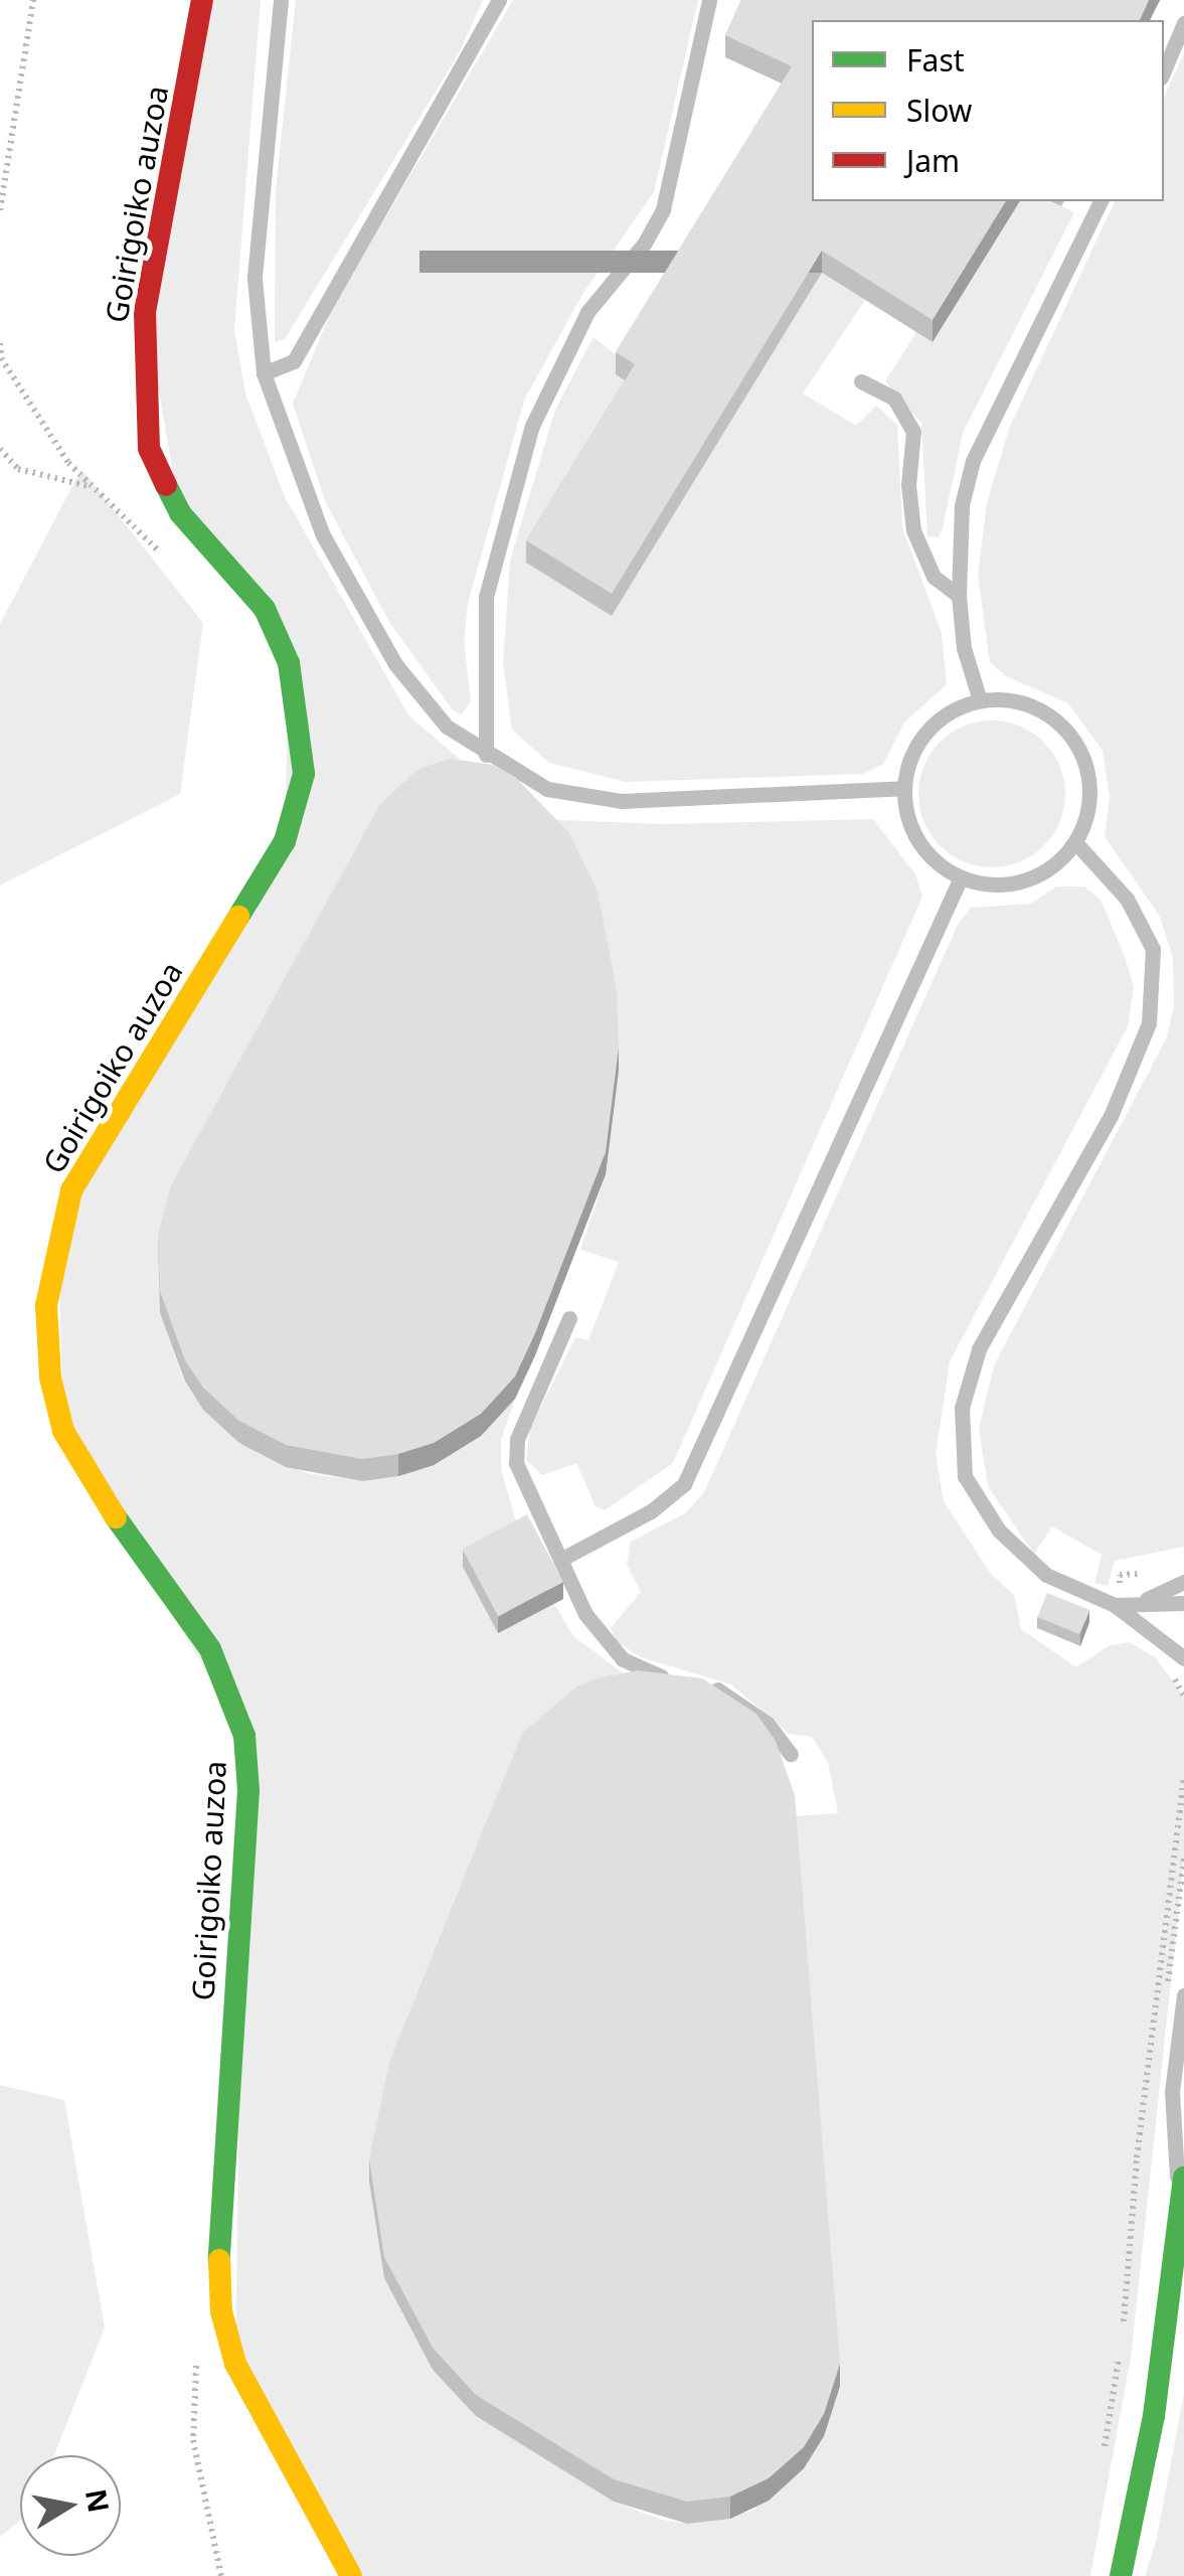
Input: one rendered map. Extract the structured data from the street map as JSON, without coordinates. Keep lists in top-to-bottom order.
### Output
{
  "streets": {
    "street": ["Goirigoiko auzoa"]
  },
  "legend": ["Fast", "Slow", "Jam"],
  "north": "right"
}
